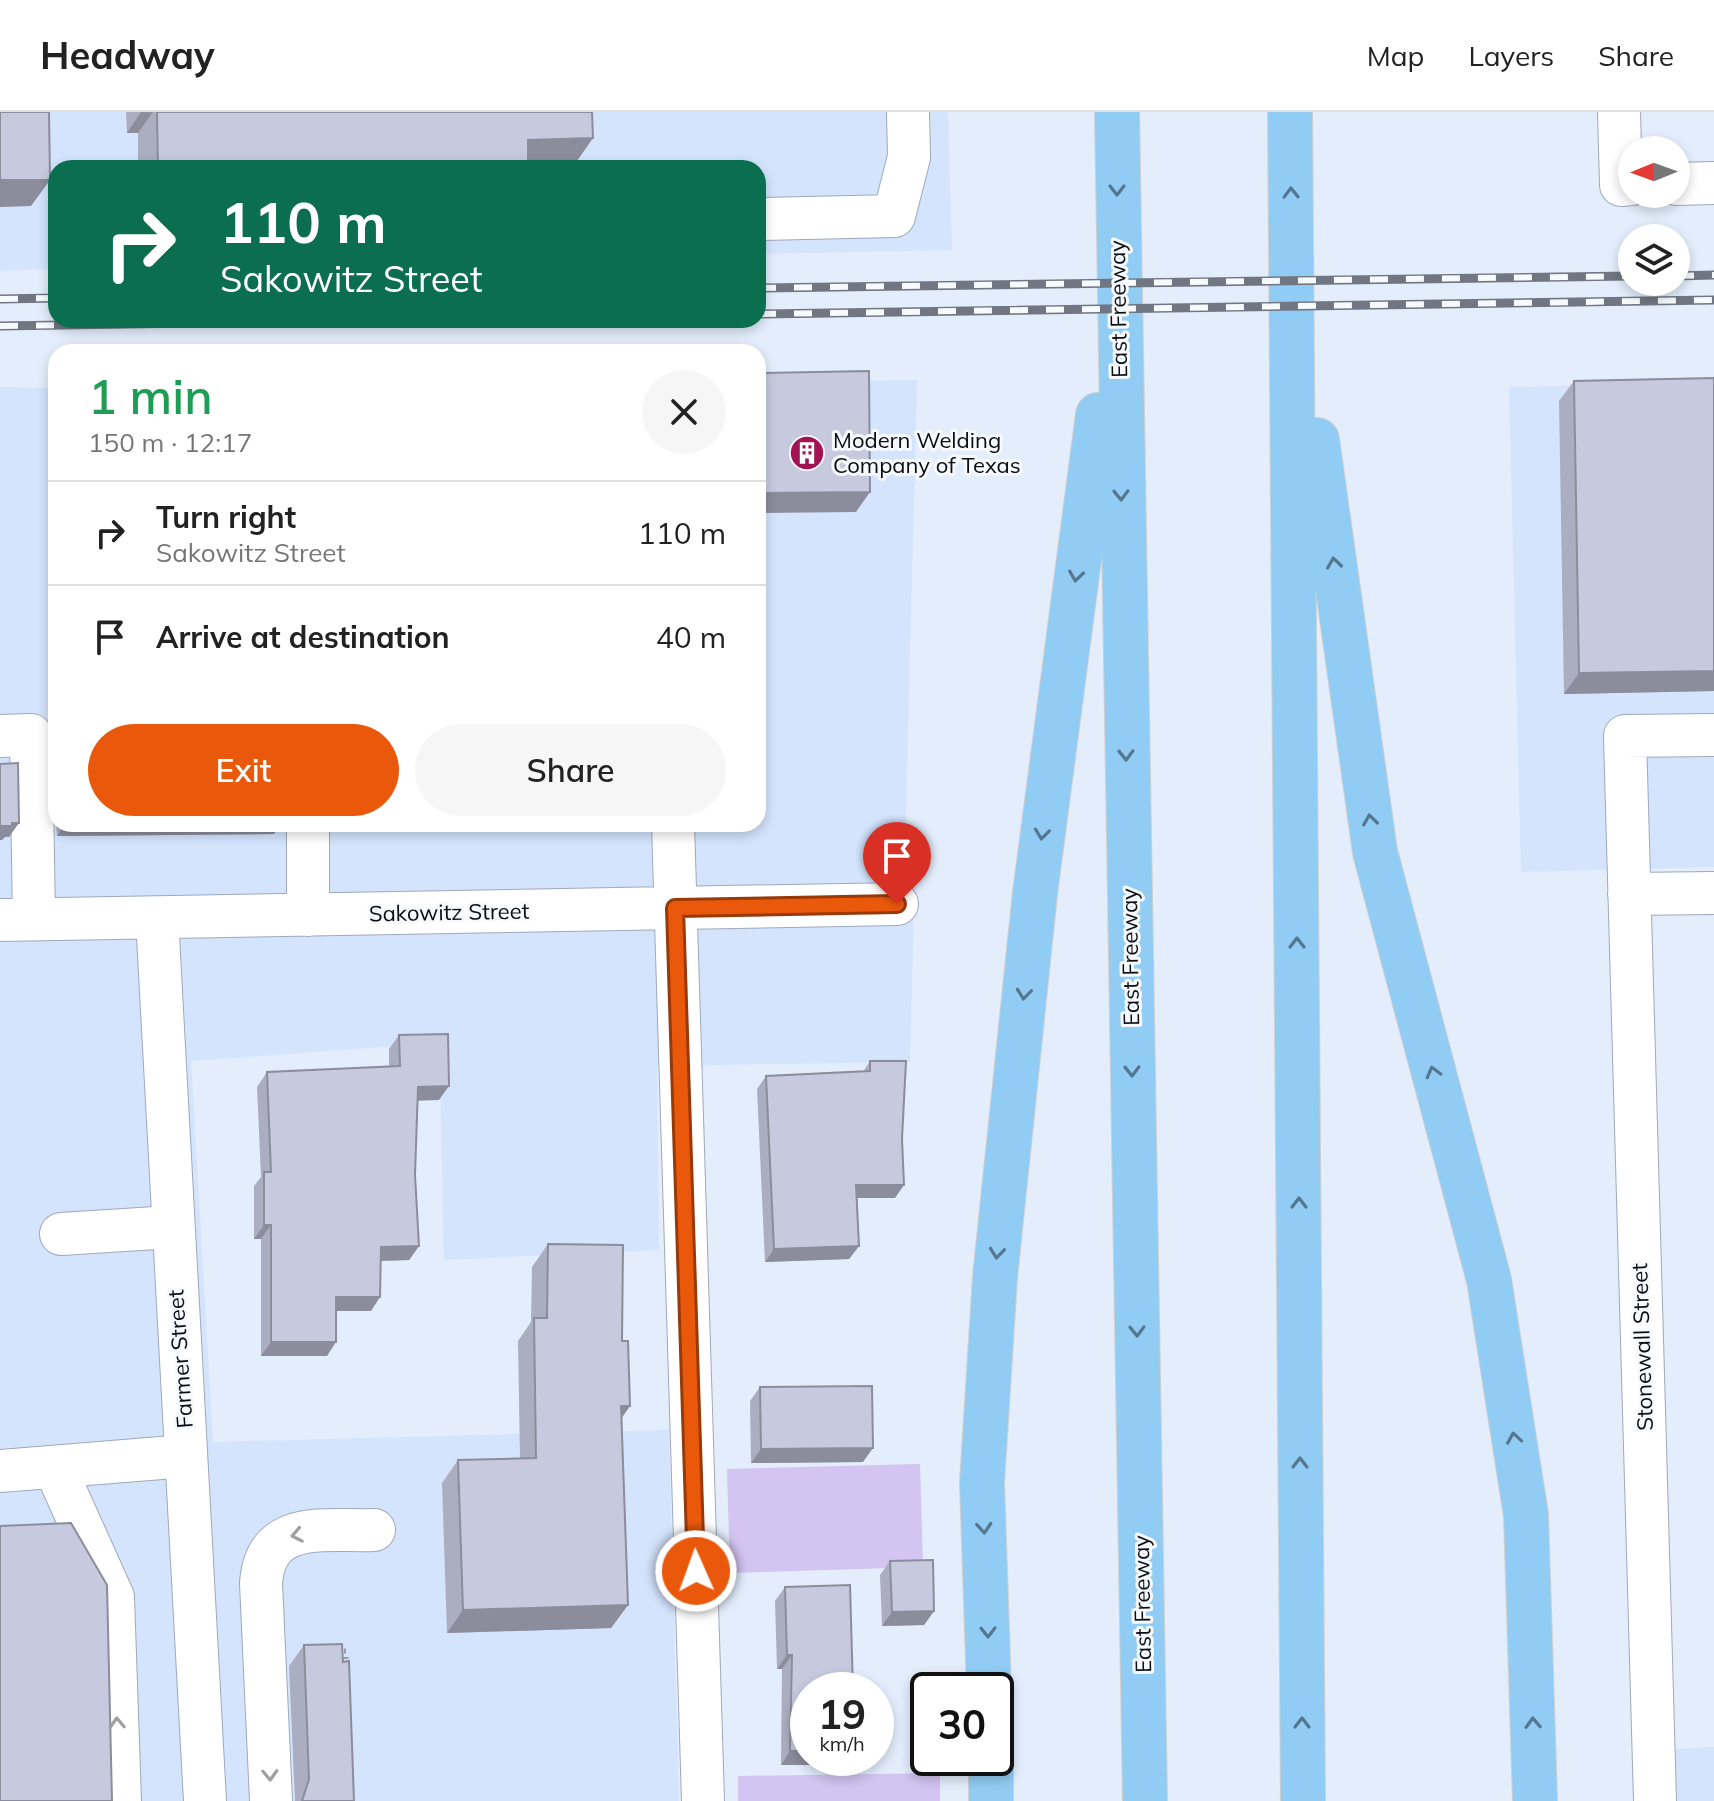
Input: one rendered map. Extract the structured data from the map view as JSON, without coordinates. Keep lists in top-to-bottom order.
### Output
{
  "streets": {
    "highway": ["East Freeway"],
    "street": ["Sakowitz Street", "Stonewall Street", "Farmer Street"]
  },
  "crossings": [
    ["Sakowitz Street", "Farmer Street"]
  ],
  "places": {
    "building": ["Modern Welding Company of Texas"]
  },
  "north": "left",
  "page": {
    "header": "Headway",
    "nav": ["Map", "Layers", "Share"],
    "turn": ["110 m", "Sakowitz Street"],
    "heading": ["1 min", "150 m · 12:17"],
    "list": [
      {
        "name": "Turn right",
        "note": "Sakowitz Street",
        "value": "110 m"
      },
      {
        "name": "Arrive at destination",
        "value": "40 m"
      }
    ],
    "buttons": ["Exit", "Share"],
    "speed": "19 km/h",
    "limit": "30"
  }
}
